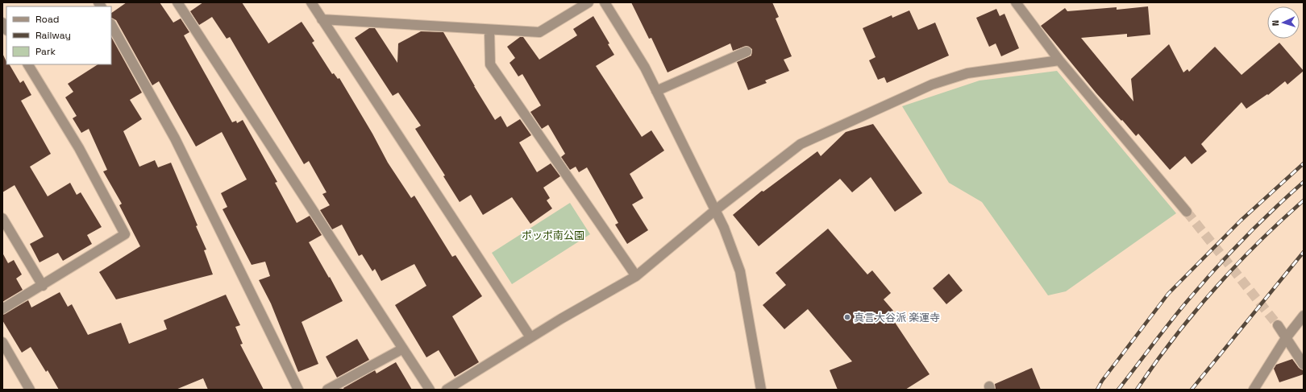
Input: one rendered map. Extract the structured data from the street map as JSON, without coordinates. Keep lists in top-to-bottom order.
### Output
{
  "parks": ["ポッポ南公園"],
  "places": ["真言大谷派 楽運寺"],
  "legend": ["Road", "Railway", "Park"],
  "north": "left"
}
